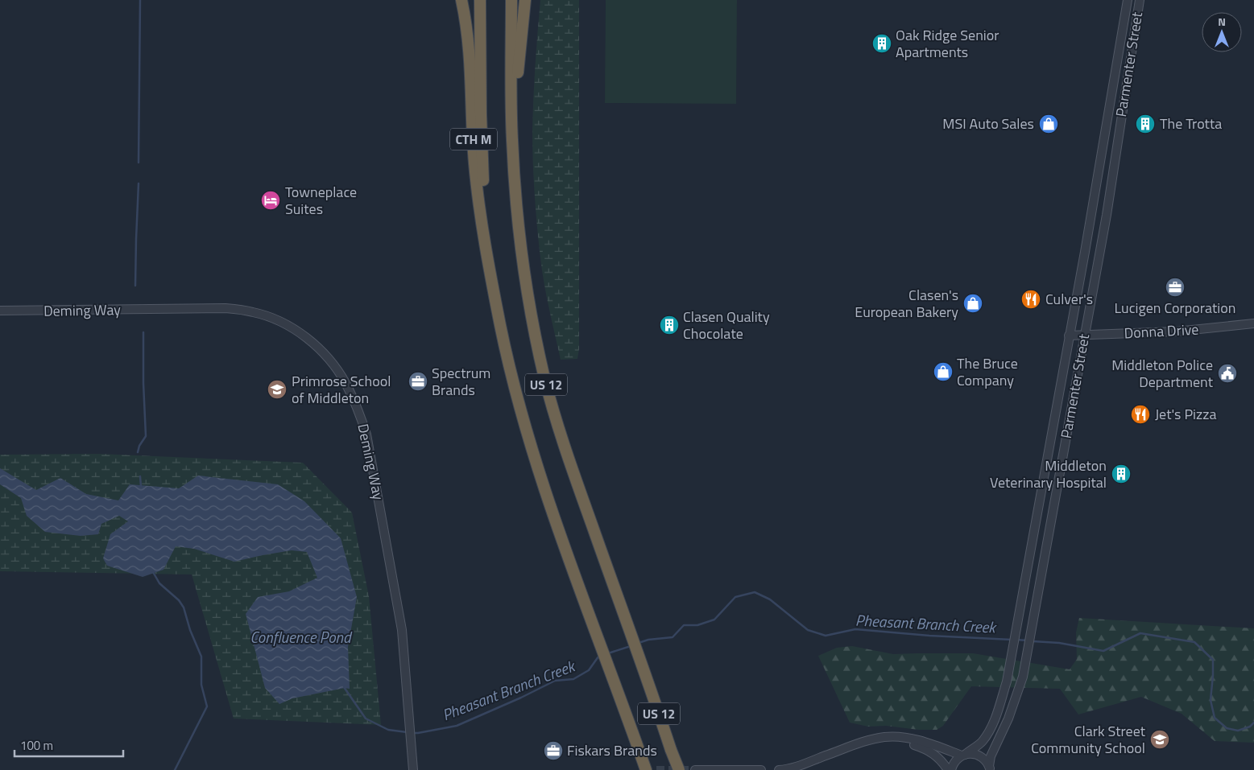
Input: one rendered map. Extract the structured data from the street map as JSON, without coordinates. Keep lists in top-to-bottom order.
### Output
{
  "streets": {
    "highway": ["CTH M", "US 12"],
    "street": ["Parmenter Street", "Deming Way", "Donna Drive"]
  },
  "crossings": [
    ["Parmenter Street", "Donna Drive"],
    ["CTH M", "US 12"]
  ],
  "water": ["Pheasant Branch Creek", "Confluence Pond"],
  "places": {
    "building": [
      "Oak Ridge Senior Apartments",
      "The Trotta",
      "Clasen Quality Chocolate",
      "Middleton Veterinary Hospital"
    ],
    "shop": ["MSI Auto Sales", "Clasen's European Bakery", "The Bruce Company"],
    "hotel": ["Towneplace Suites"],
    "office": ["Lucigen Corporation", "Spectrum Brands", "Fiskars Brands"],
    "restaurant": ["Culver's", "Jet's Pizza"],
    "public building": ["Middleton Police Department"],
    "school or university": ["Primrose School of Middleton", "Clark Street Community School"]
  },
  "scale_bar": "100 m",
  "north": "top"
}
